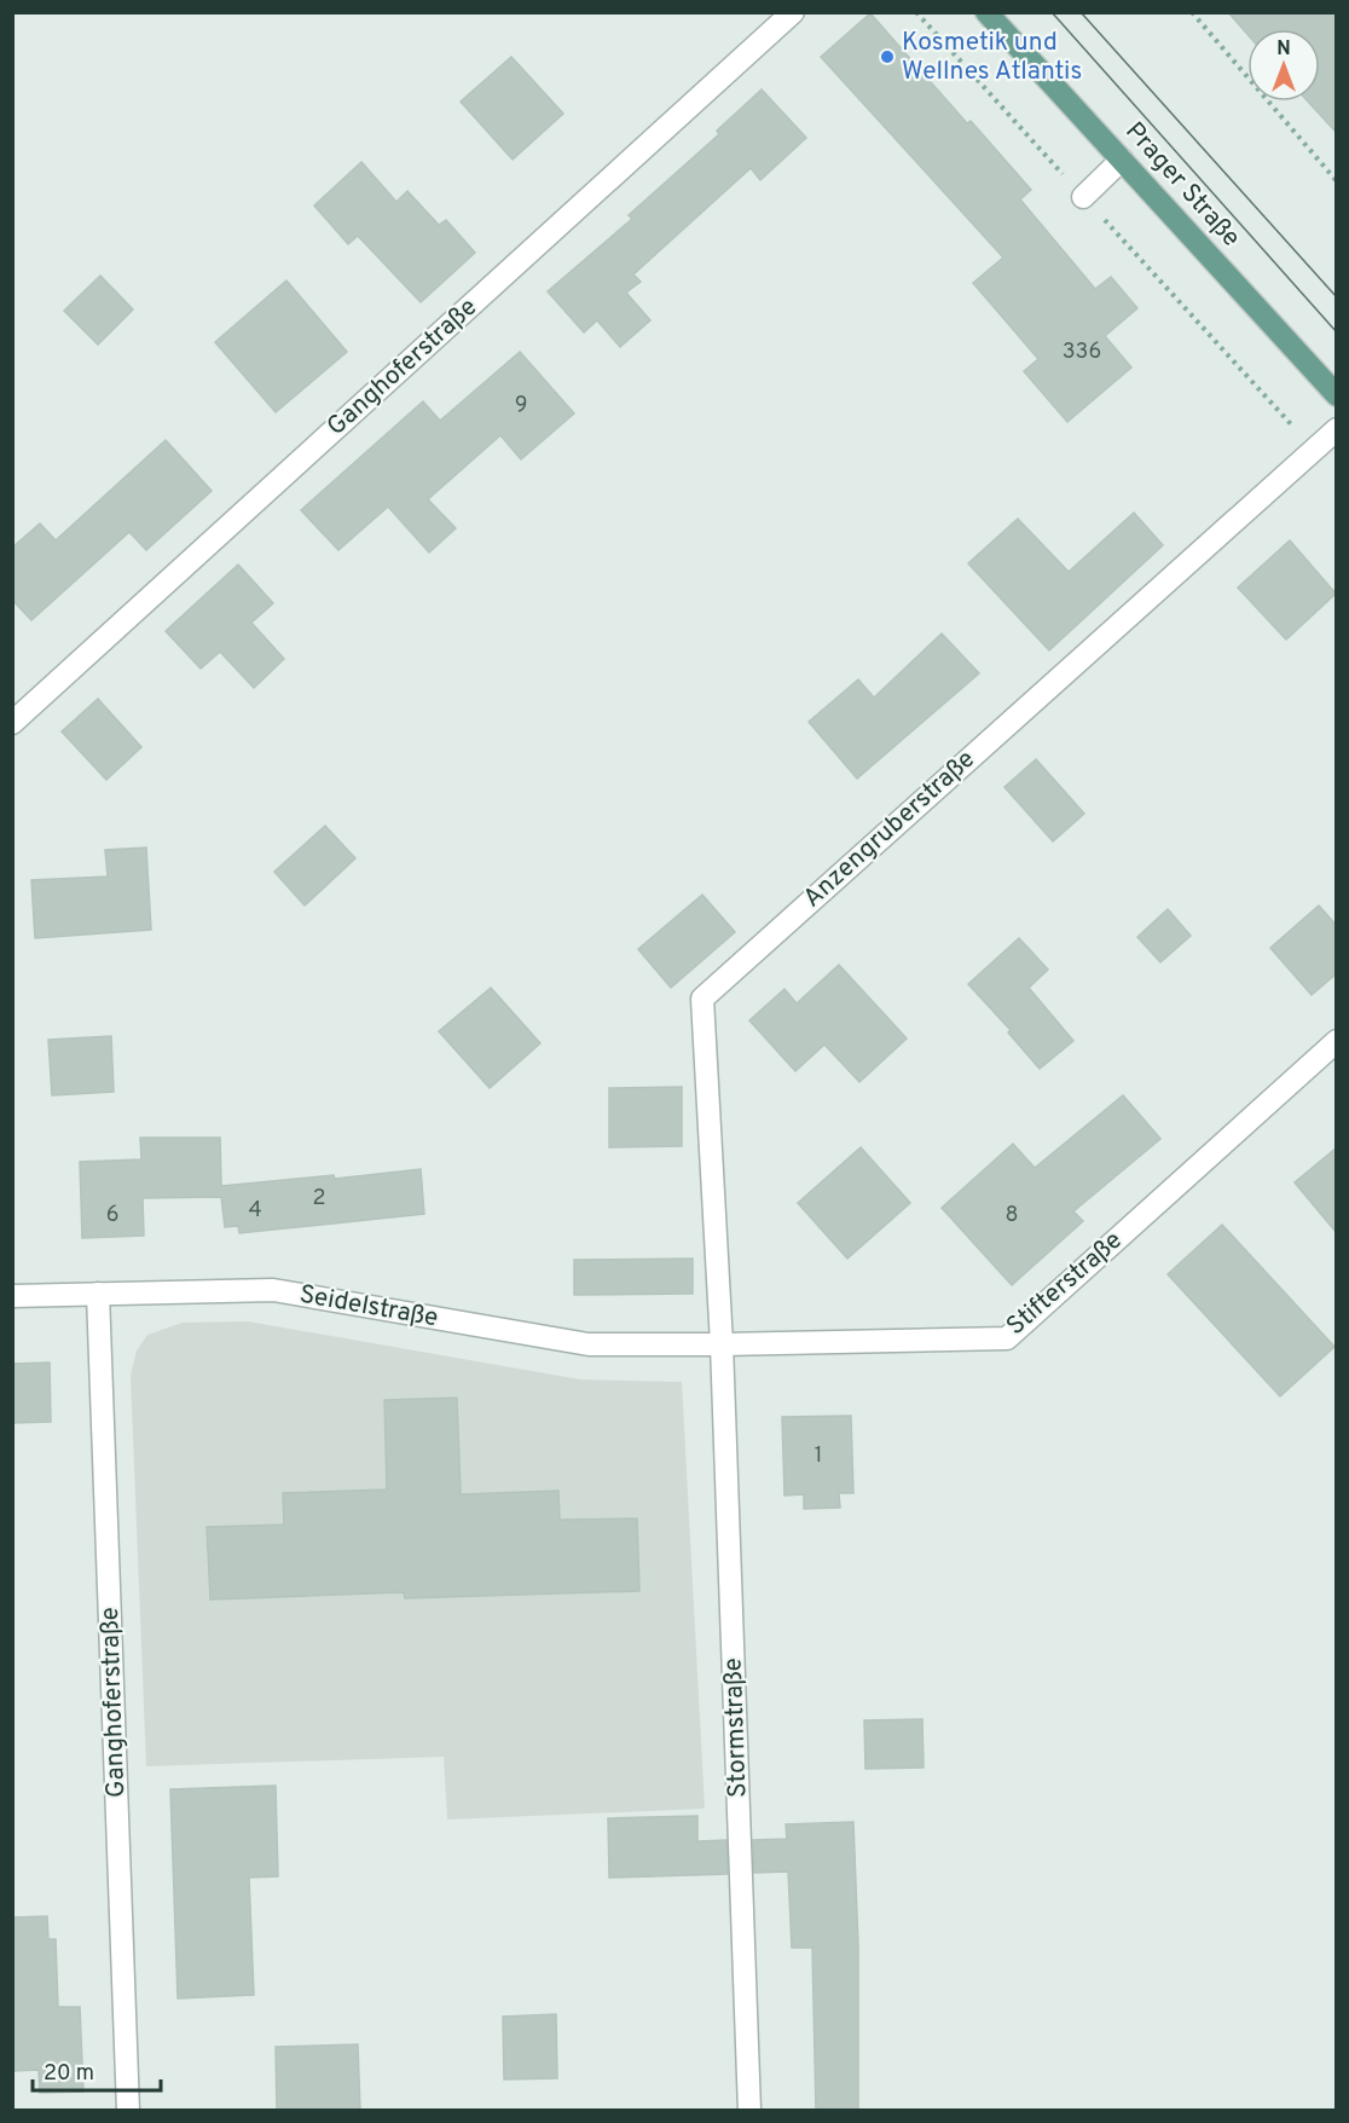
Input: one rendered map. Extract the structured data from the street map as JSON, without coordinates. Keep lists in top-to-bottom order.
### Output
{
  "streets": {
    "main road": ["Prager Straße"],
    "street": [
      "Ganghoferstraße",
      "Anzengruberstraße",
      "Stifterstraße",
      "Seidelstraße",
      "Stormstraße"
    ]
  },
  "crossings": [
    ["Ganghoferstraße", "Seidelstraße"],
    ["Anzengruberstraße", "Stifterstraße"],
    ["Anzengruberstraße", "Seidelstraße"],
    ["Anzengruberstraße", "Stormstraße"],
    ["Stifterstraße", "Seidelstraße"],
    ["Stifterstraße", "Stormstraße"],
    ["Seidelstraße", "Stormstraße"]
  ],
  "places": ["Kosmetik und Wellnes Atlantis"],
  "house_numbers": [
    "336",
    "9",
    "2",
    "4",
    "6",
    "8",
    "1"
  ],
  "scale_bar": "20 m",
  "north": "top"
}
